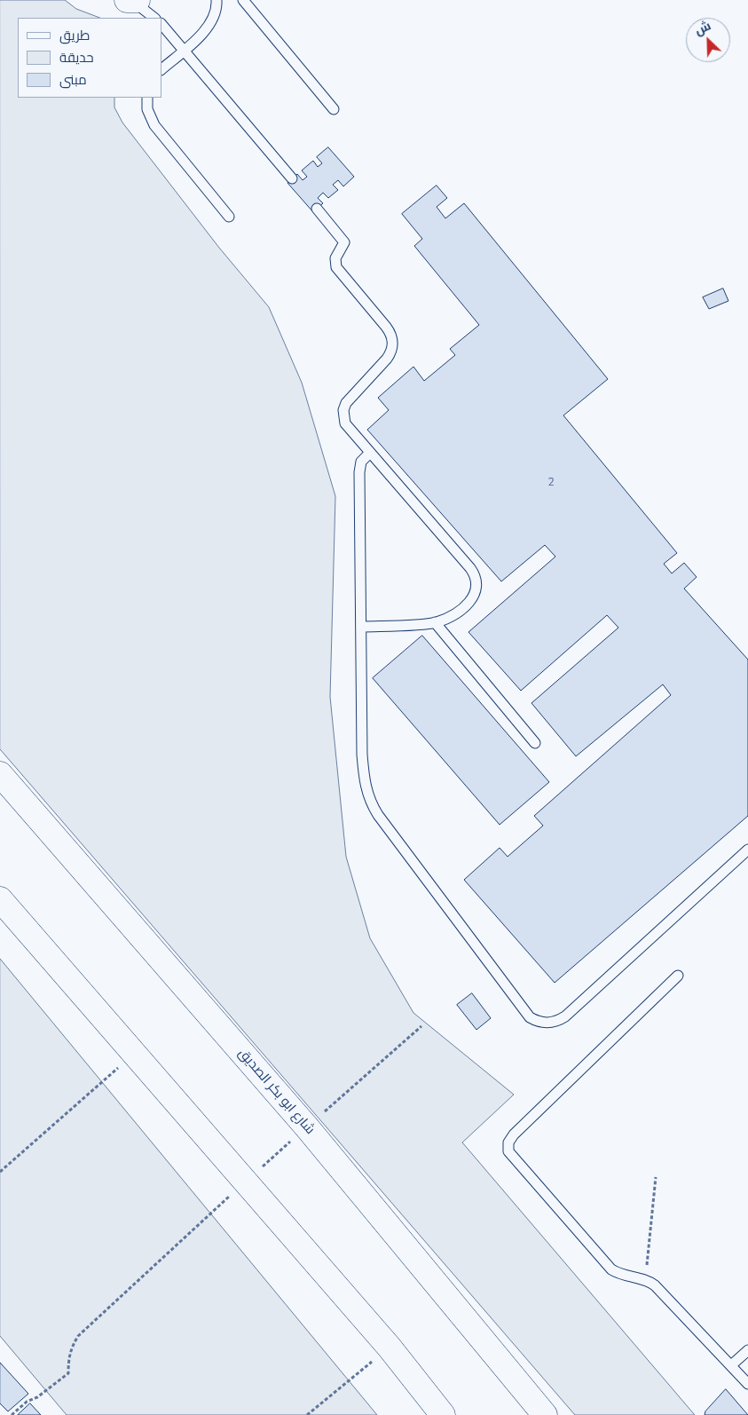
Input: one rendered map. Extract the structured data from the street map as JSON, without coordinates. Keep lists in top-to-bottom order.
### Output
{
  "streets": {
    "main road": ["شارع ابو بكر الصديق"]
  },
  "house_numbers": ["2"],
  "legend": ["طريق", "حديقة", "مبنى"],
  "north": "top left"
}
